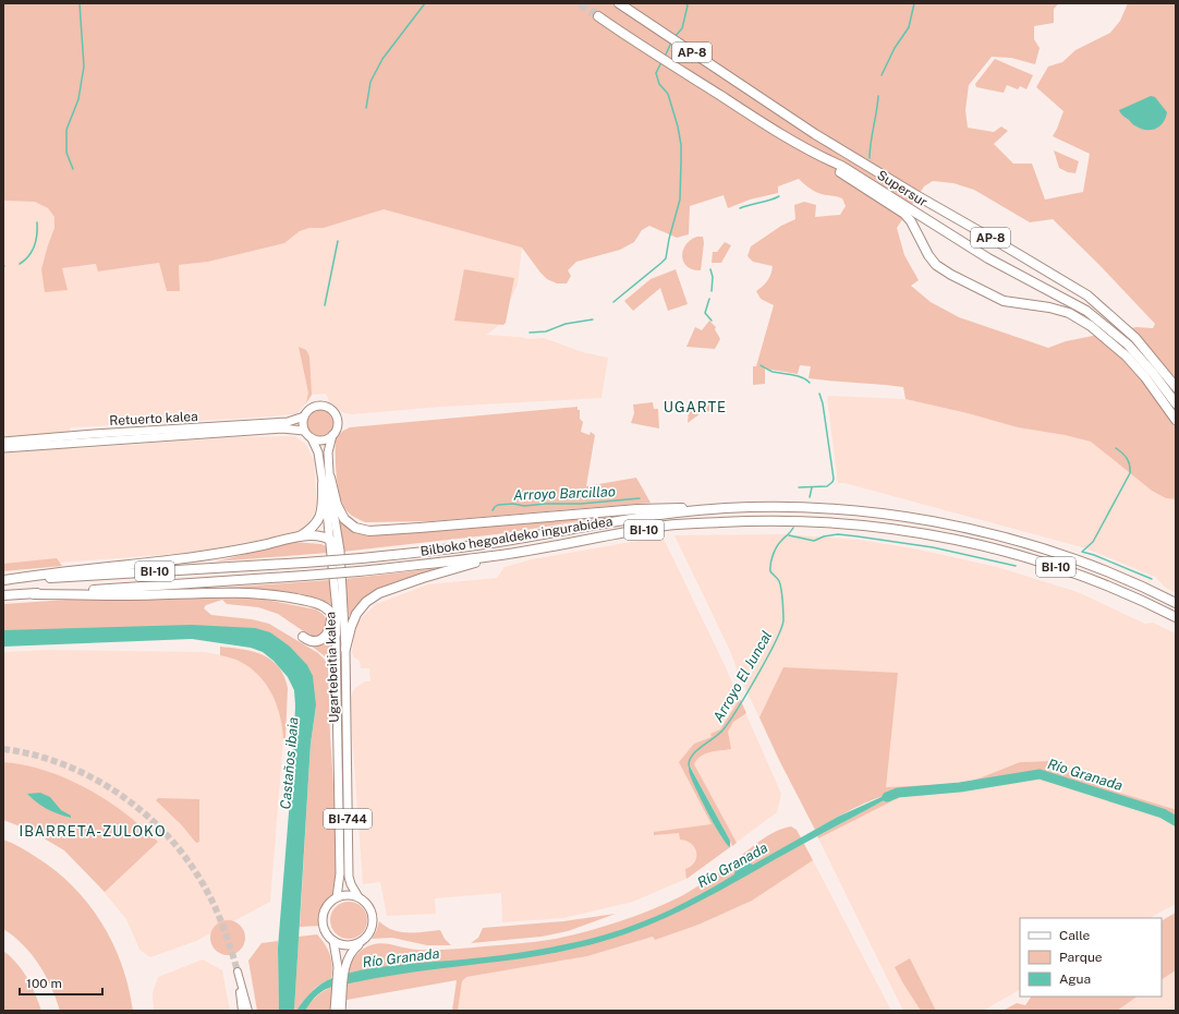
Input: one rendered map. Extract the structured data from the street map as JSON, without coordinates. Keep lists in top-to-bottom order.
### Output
{
  "streets": {
    "highway": [
      "AP-8",
      "Supersur",
      "BI-10",
      "Bilboko hegoaldeko ingurabidea"
    ],
    "main road": ["Retuerto kalea", "Ugartebeitia kalea", "BI-744"]
  },
  "crossings": [
    ["AP-8", "Supersur"],
    ["Retuerto kalea", "Ugartebeitia kalea"],
    ["Ugartebeitia kalea", "BI-744"]
  ],
  "districts": ["UGARTE", "IBARRETA-ZULOKO"],
  "water": [
    "Arroyo Barcillao",
    "Arroyo El Juncal",
    "Castaños ibaia",
    "Río Granada"
  ],
  "legend": ["Calle", "Parque", "Agua"],
  "scale_bar": "100 m"
}
